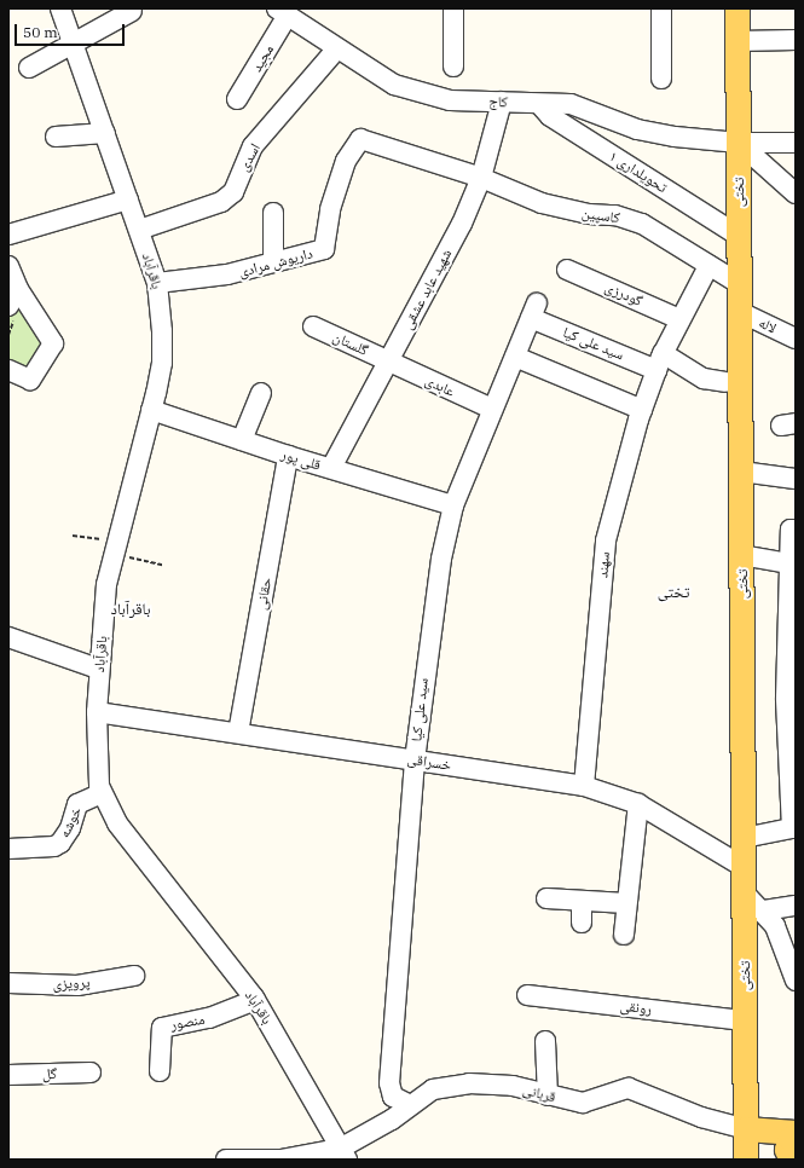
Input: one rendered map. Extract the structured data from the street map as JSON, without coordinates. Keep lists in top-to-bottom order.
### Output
{
  "streets": {
    "main road": ["تختی"],
    "street": [
      "مجید",
      "کاج",
      "اسدی",
      "تحویلداری ۱",
      "کاسپین",
      "داریوش مرادی",
      "باقرآباد",
      "شهید عابد عشقی",
      "گودرزی",
      "لاله",
      "گلستان",
      "سید علی کیا",
      "عابدی",
      "قلی پور",
      "سهند",
      "حقانی",
      "خسراقی",
      "خوشه",
      "پرویزی",
      "رونقی",
      "منصور",
      "گل",
      "قربانی"
    ]
  },
  "crossings": [
    ["مجید", "کاج"],
    ["کاج", "اسدی"],
    ["کاج", "تحویلداری ۱"],
    ["کاج", "تختی"],
    ["کاج", "شهید عابد عشقی"],
    ["اسدی", "باقرآباد"],
    ["تحویلداری ۱", "تختی"],
    ["تختی", "کاسپین"],
    ["تختی", "لاله"],
    ["تختی", "خسراقی"],
    ["تختی", "رونقی"],
    ["تختی", "قربانی"],
    ["کاسپین", "داریوش مرادی"],
    ["کاسپین", "شهید عابد عشقی"],
    ["کاسپین", "سهند"],
    ["داریوش مرادی", "باقرآباد"],
    ["داریوش مرادی", "شهید عابد عشقی"],
    ["باقرآباد", "قلی پور"],
    ["باقرآباد", "خسراقی"],
    ["باقرآباد", "خوشه"],
    ["باقرآباد", "منصور"],
    ["باقرآباد", "قربانی"],
    ["شهید عابد عشقی", "گلستان"],
    ["شهید عابد عشقی", "عابدی"],
    ["شهید عابد عشقی", "قلی پور"],
    ["گودرزی", "سهند"],
    ["گلستان", "عابدی"],
    ["سید علی کیا", "عابدی"],
    ["سید علی کیا", "قلی پور"],
    ["سید علی کیا", "سهند"],
    ["سید علی کیا", "خسراقی"],
    ["سید علی کیا", "قربانی"],
    ["قلی پور", "حقانی"],
    ["سهند", "خسراقی"],
    ["حقانی", "خسراقی"]
  ],
  "districts": ["تختی", "باقرآباد"],
  "scale_bar": "50 m"
}
